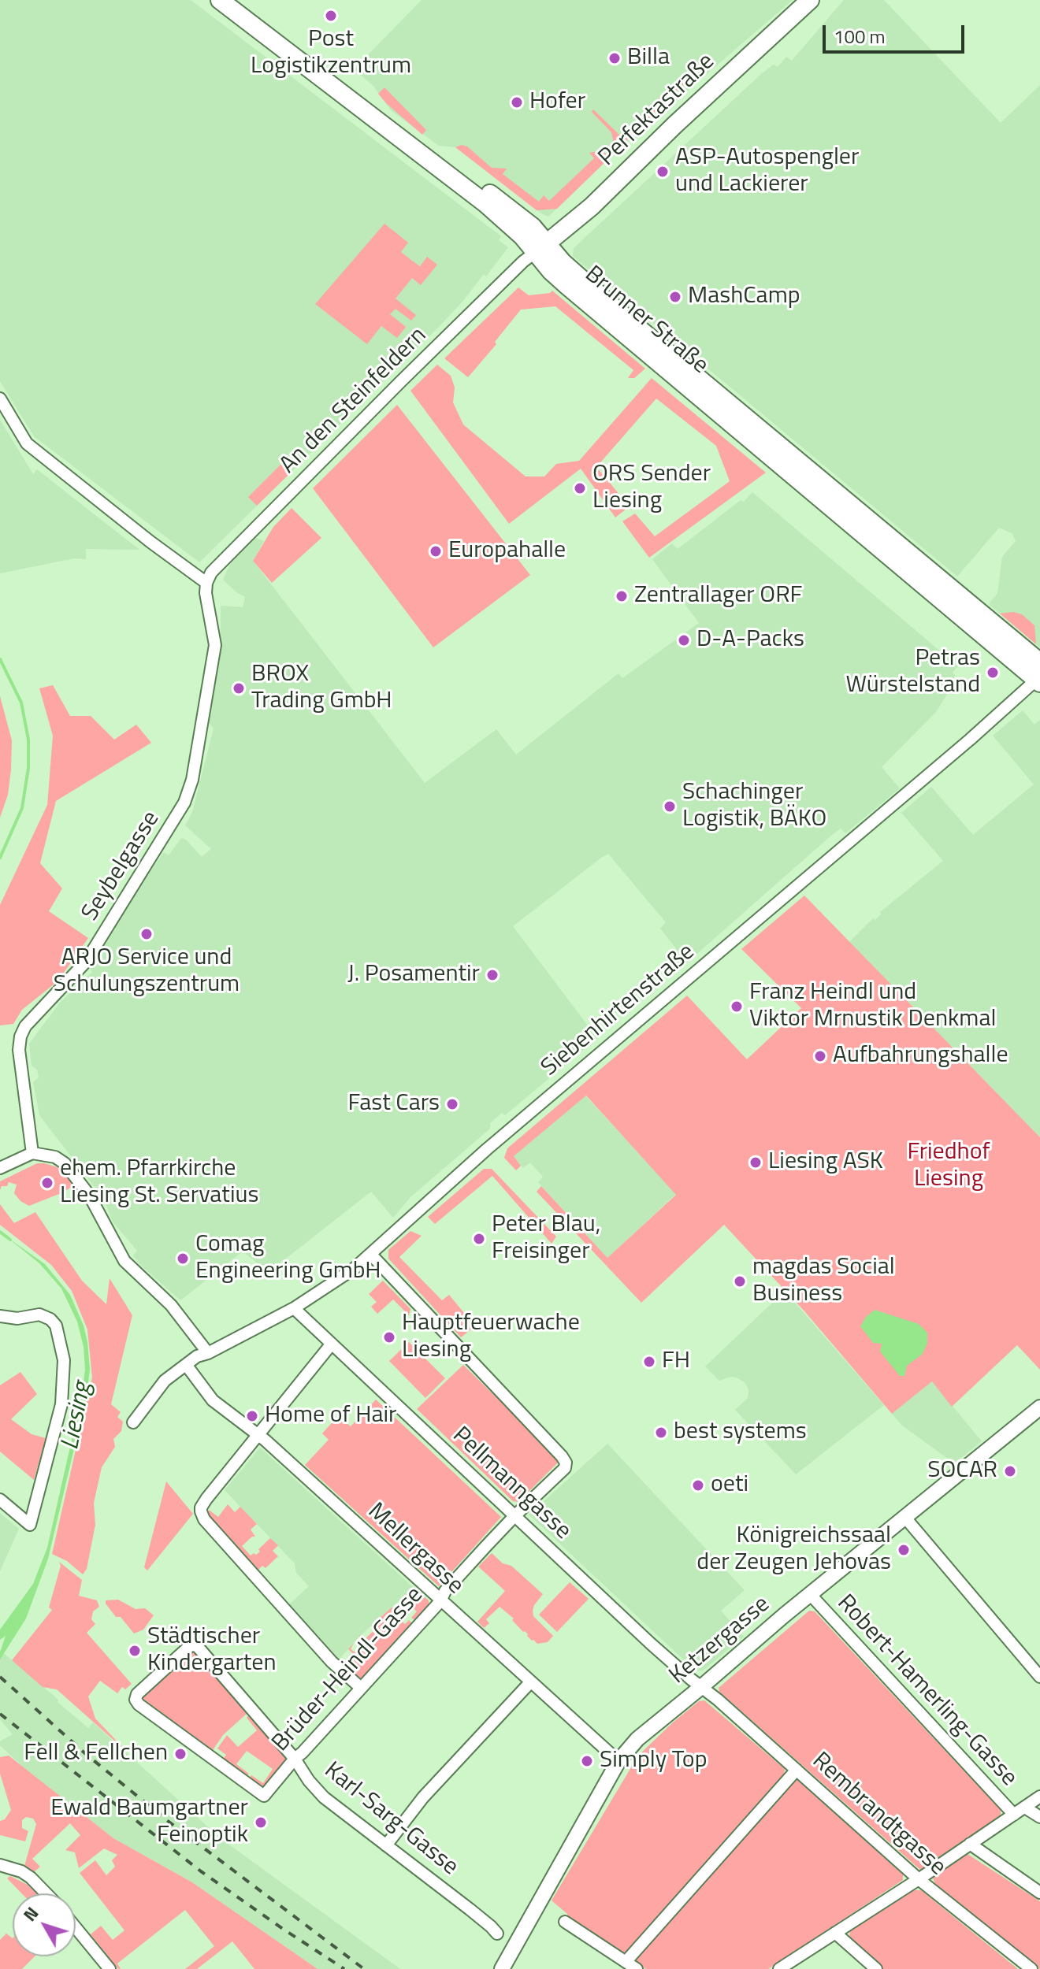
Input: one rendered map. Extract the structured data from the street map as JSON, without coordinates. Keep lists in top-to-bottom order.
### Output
{
  "streets": {
    "main road": ["Perfektastraße", "Brunner Straße", "Ketzergasse"],
    "street": [
      "An den Steinfeldern",
      "Seybelgasse",
      "Siebenhirtenstraße",
      "Pellmanngasse",
      "Mellergasse",
      "Brüder-Heindl-Gasse",
      "Robert-Hamerling-Gasse",
      "Rembrandtgasse",
      "Karl-Sarg-Gasse"
    ]
  },
  "crossings": [
    ["Perfektastraße", "Brunner Straße"],
    ["Perfektastraße", "An den Steinfeldern"],
    ["Brunner Straße", "An den Steinfeldern"],
    ["Brunner Straße", "Siebenhirtenstraße"],
    ["An den Steinfeldern", "Seybelgasse"],
    ["Siebenhirtenstraße", "Pellmanngasse"],
    ["Siebenhirtenstraße", "Mellergasse"],
    ["Siebenhirtenstraße", "Brüder-Heindl-Gasse"],
    ["Pellmanngasse", "Ketzergasse"],
    ["Pellmanngasse", "Brüder-Heindl-Gasse"],
    ["Pellmanngasse", "Rembrandtgasse"],
    ["Mellergasse", "Ketzergasse"],
    ["Mellergasse", "Brüder-Heindl-Gasse"],
    ["Ketzergasse", "Robert-Hamerling-Gasse"],
    ["Ketzergasse", "Rembrandtgasse"],
    ["Brüder-Heindl-Gasse", "Karl-Sarg-Gasse"]
  ],
  "water": ["Liesing"],
  "parks": ["Friedhof Liesing"],
  "places": [
    "Post Logistikzentrum",
    "Billa",
    "Hofer",
    "ASP-Autospengler und Lackierer",
    "MashCamp",
    "ORS Sender Liesing",
    "Europahalle",
    "Zentrallager ORF",
    "D-A-Packs",
    "Petras Würstelstand",
    "BROX Trading GmbH",
    "Schachinger Logistik, BÄKO",
    "ARJO Service und Schulungszentrum",
    "J. Posamentir",
    "Franz Heindl und Viktor Mrnustik Denkmal",
    "Aufbahrungshalle",
    "Fast Cars",
    "Liesing ASK",
    "ehem. Pfarrkirche Liesing St. Servatius",
    "Peter Blau, Freisinger",
    "Comag Engineering GmbH",
    "magdas Social Business",
    "Hauptfeuerwache Liesing",
    "FH",
    "Home of Hair",
    "best systems",
    "SOCAR",
    "oeti",
    "Königreichssaal der Zeugen Jehovas",
    "Städtischer Kindergarten",
    "Fell & Fellchen",
    "Simply Top",
    "Ewald Baumgartner Feinoptik"
  ],
  "scale_bar": "100 m",
  "north": "top left"
}
